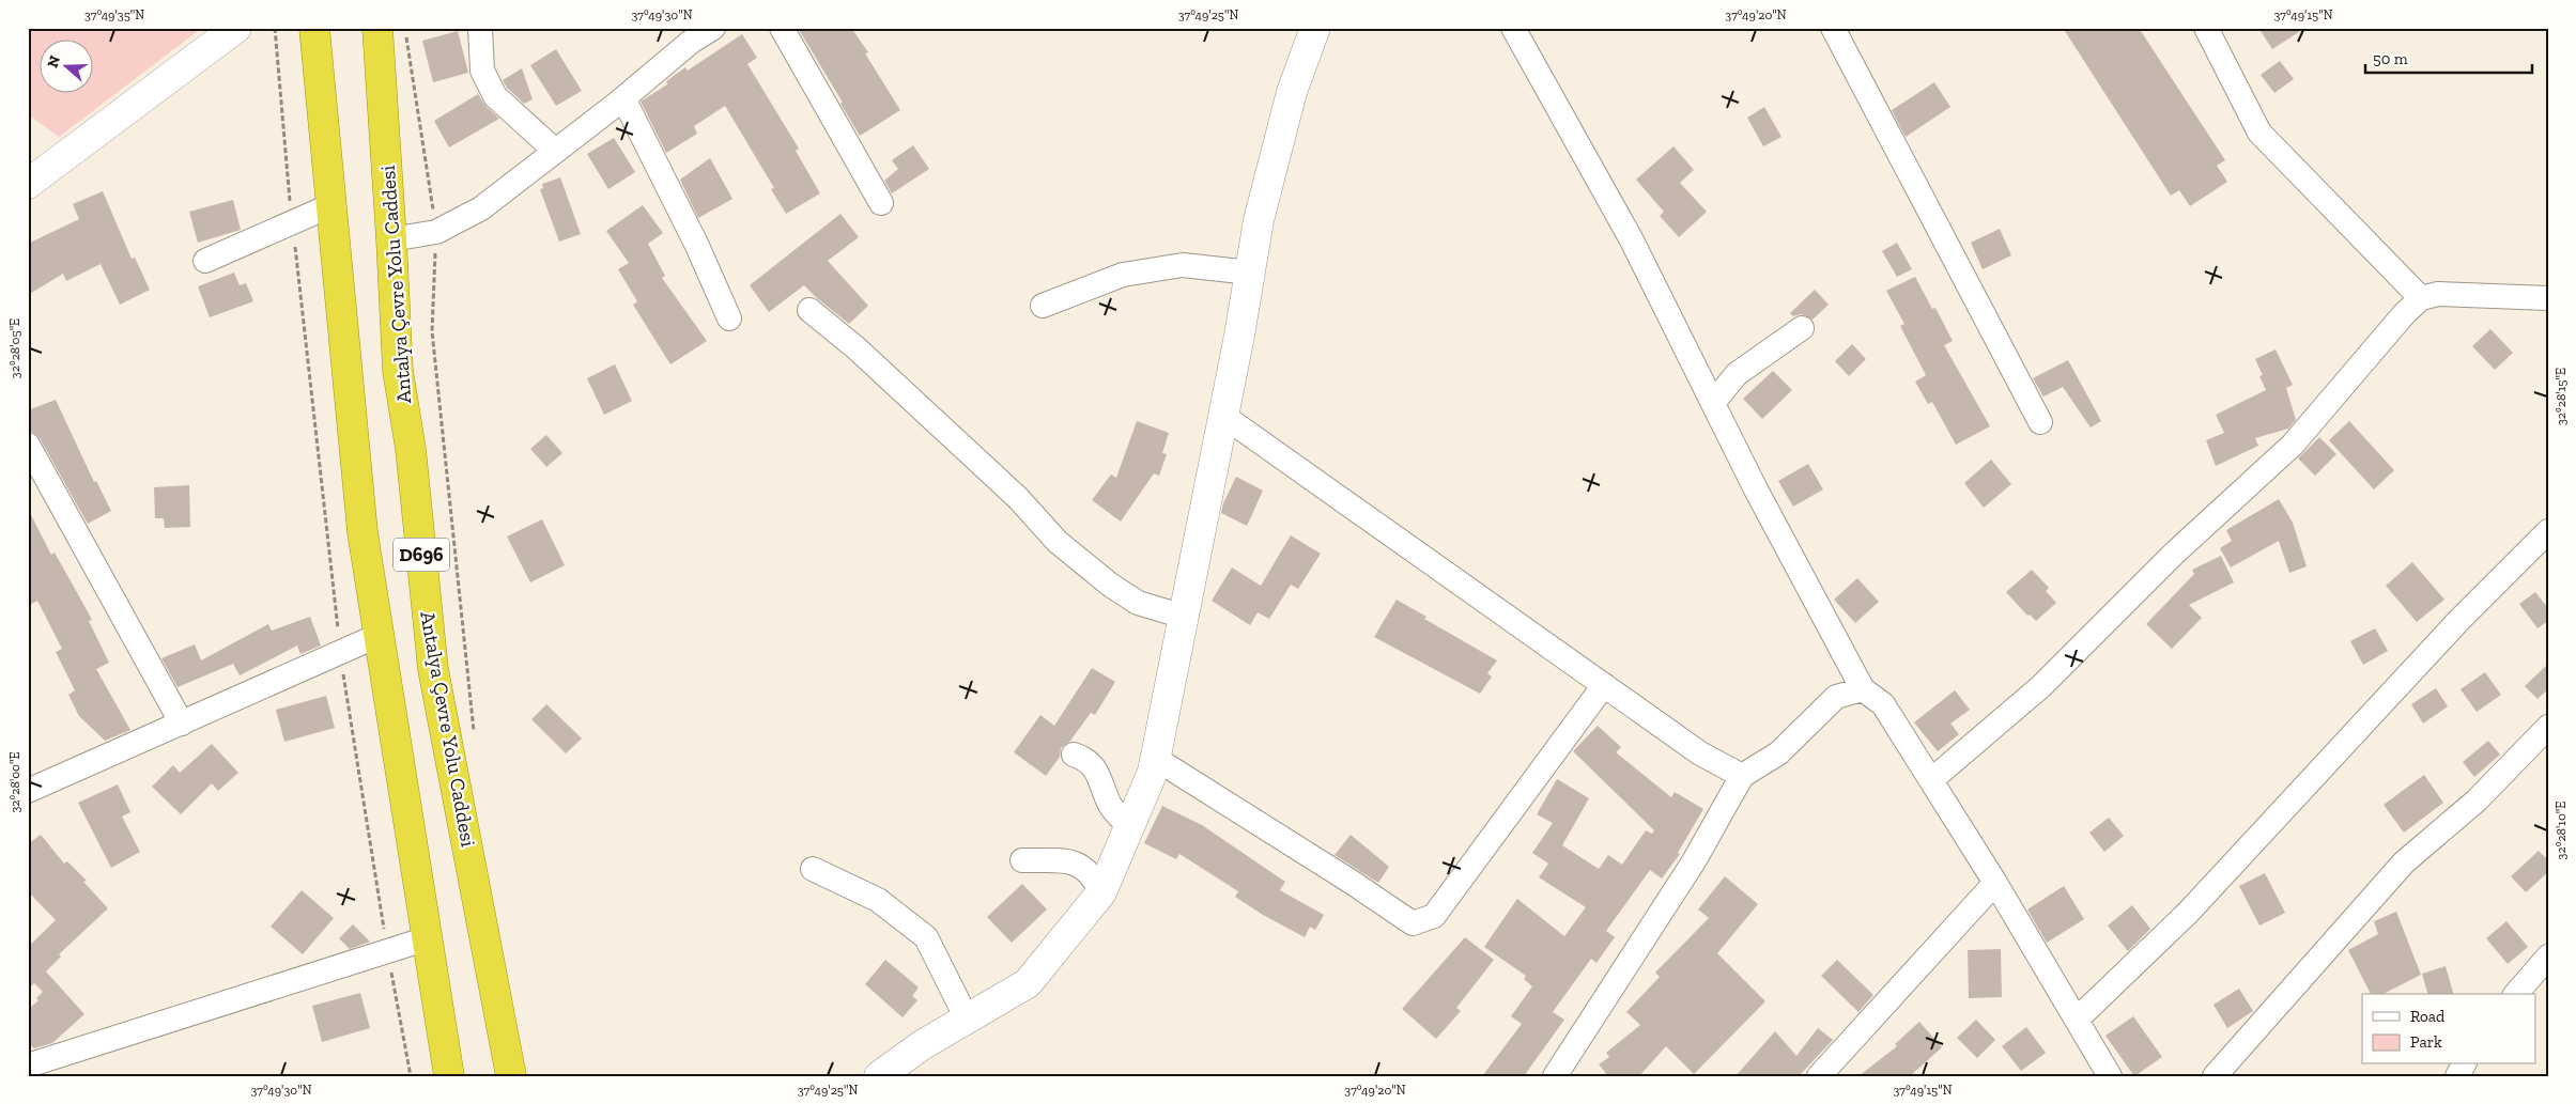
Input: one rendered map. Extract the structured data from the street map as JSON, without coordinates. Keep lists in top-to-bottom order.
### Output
{
  "streets": {
    "highway": ["Antalya Çevre Yolu Caddesi", "D696"]
  },
  "legend": ["Road", "Park"],
  "scale_bar": "50 m",
  "north": "left",
  "coordinates": [
    "37°49'35\"N",
    "37°49'30\"N",
    "37°49'25\"N",
    "37°49'20\"N",
    "37°49'15\"N",
    "32°28'05\"E",
    "32°28'15\"E",
    "32°28'00\"E",
    "32°28'10\"E"
  ]
}
